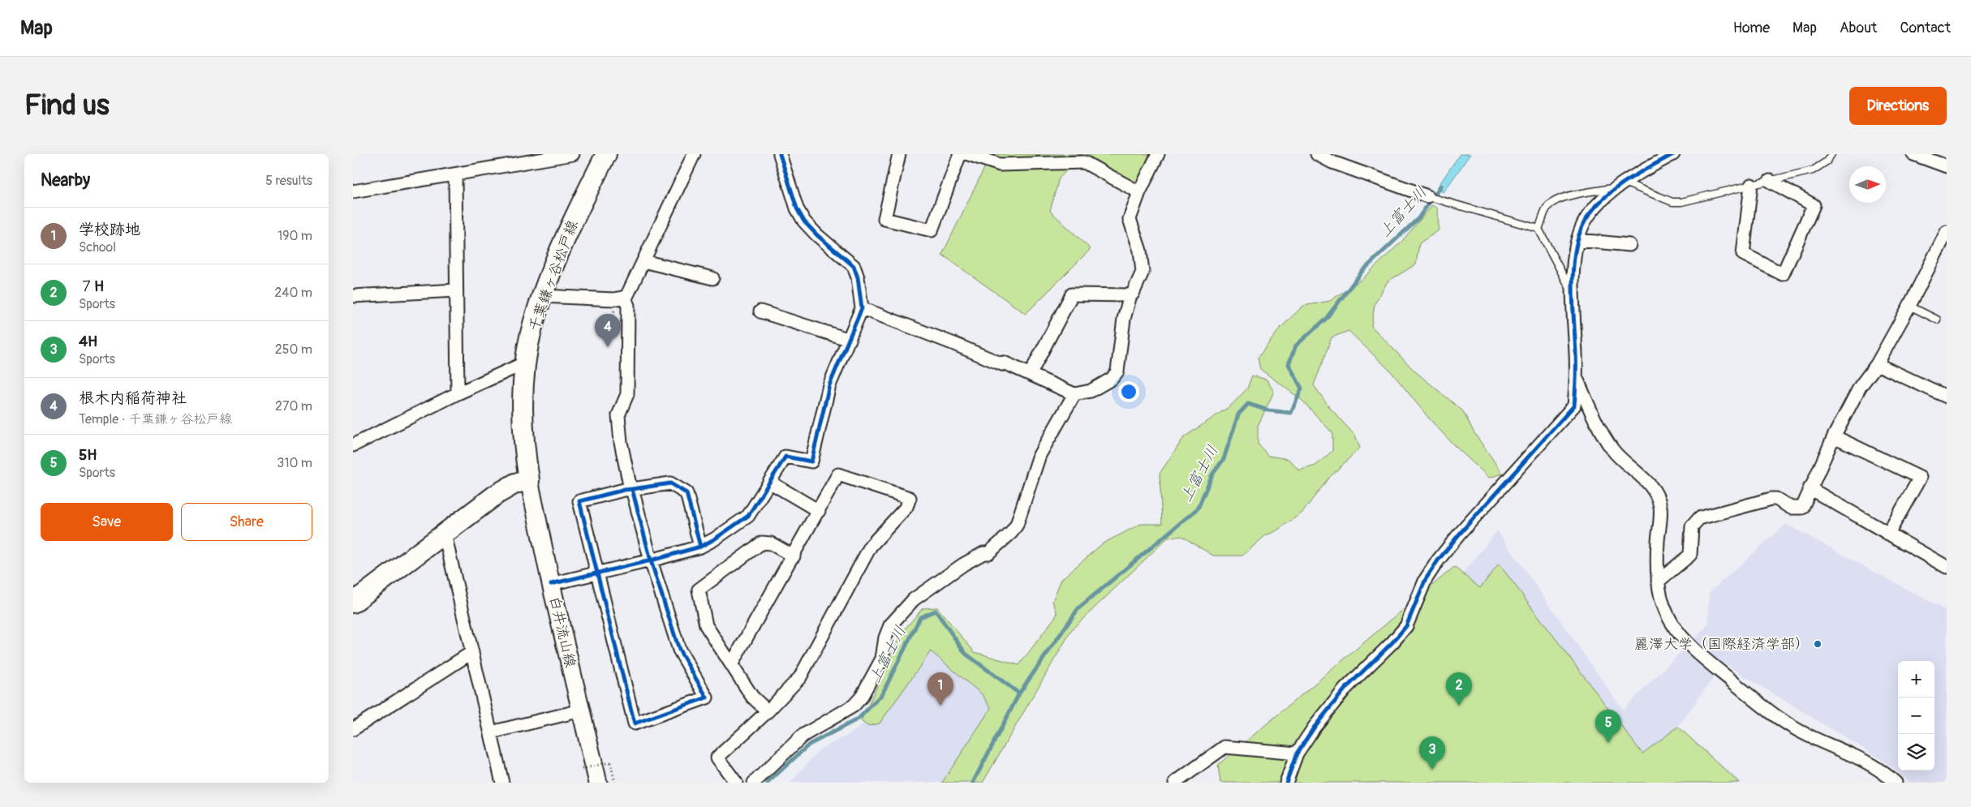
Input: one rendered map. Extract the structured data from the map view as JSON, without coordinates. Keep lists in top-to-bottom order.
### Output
{
  "streets": {
    "main road": ["千葉鎌ヶ谷松戸線", "白井流山線"]
  },
  "crossings": [
    ["千葉鎌ヶ谷松戸線", "白井流山線"]
  ],
  "water": ["上富士川"],
  "places": ["麗澤大学（国際経済学部）"],
  "north": "right",
  "page": {
    "header": "Map",
    "nav": [
      "Home",
      "Map",
      "About",
      "Contact"
    ],
    "buttons": [
      "Directions",
      ["Save", "Share"]
    ],
    "title": "Find us",
    "heading": ["Nearby", "5 results"],
    "list": [
      {
        "mark": "1",
        "name": "学校跡地",
        "note": "School",
        "value": "190 m"
      },
      {
        "mark": "2",
        "name": "７H",
        "note": "Sports",
        "value": "240 m"
      },
      {
        "mark": "3",
        "name": "4H",
        "note": "Sports",
        "value": "250 m"
      },
      {
        "mark": "4",
        "name": "根木内稲荷神社",
        "note": "Temple · 千葉鎌ヶ谷松戸線",
        "value": "270 m"
      },
      {
        "mark": "5",
        "name": "5H",
        "note": "Sports",
        "value": "310 m"
      }
    ],
    "pins": [
      "4",
      "1",
      "2",
      "5",
      "3"
    ],
    "map_buttons": ["+", "−"]
  }
}
